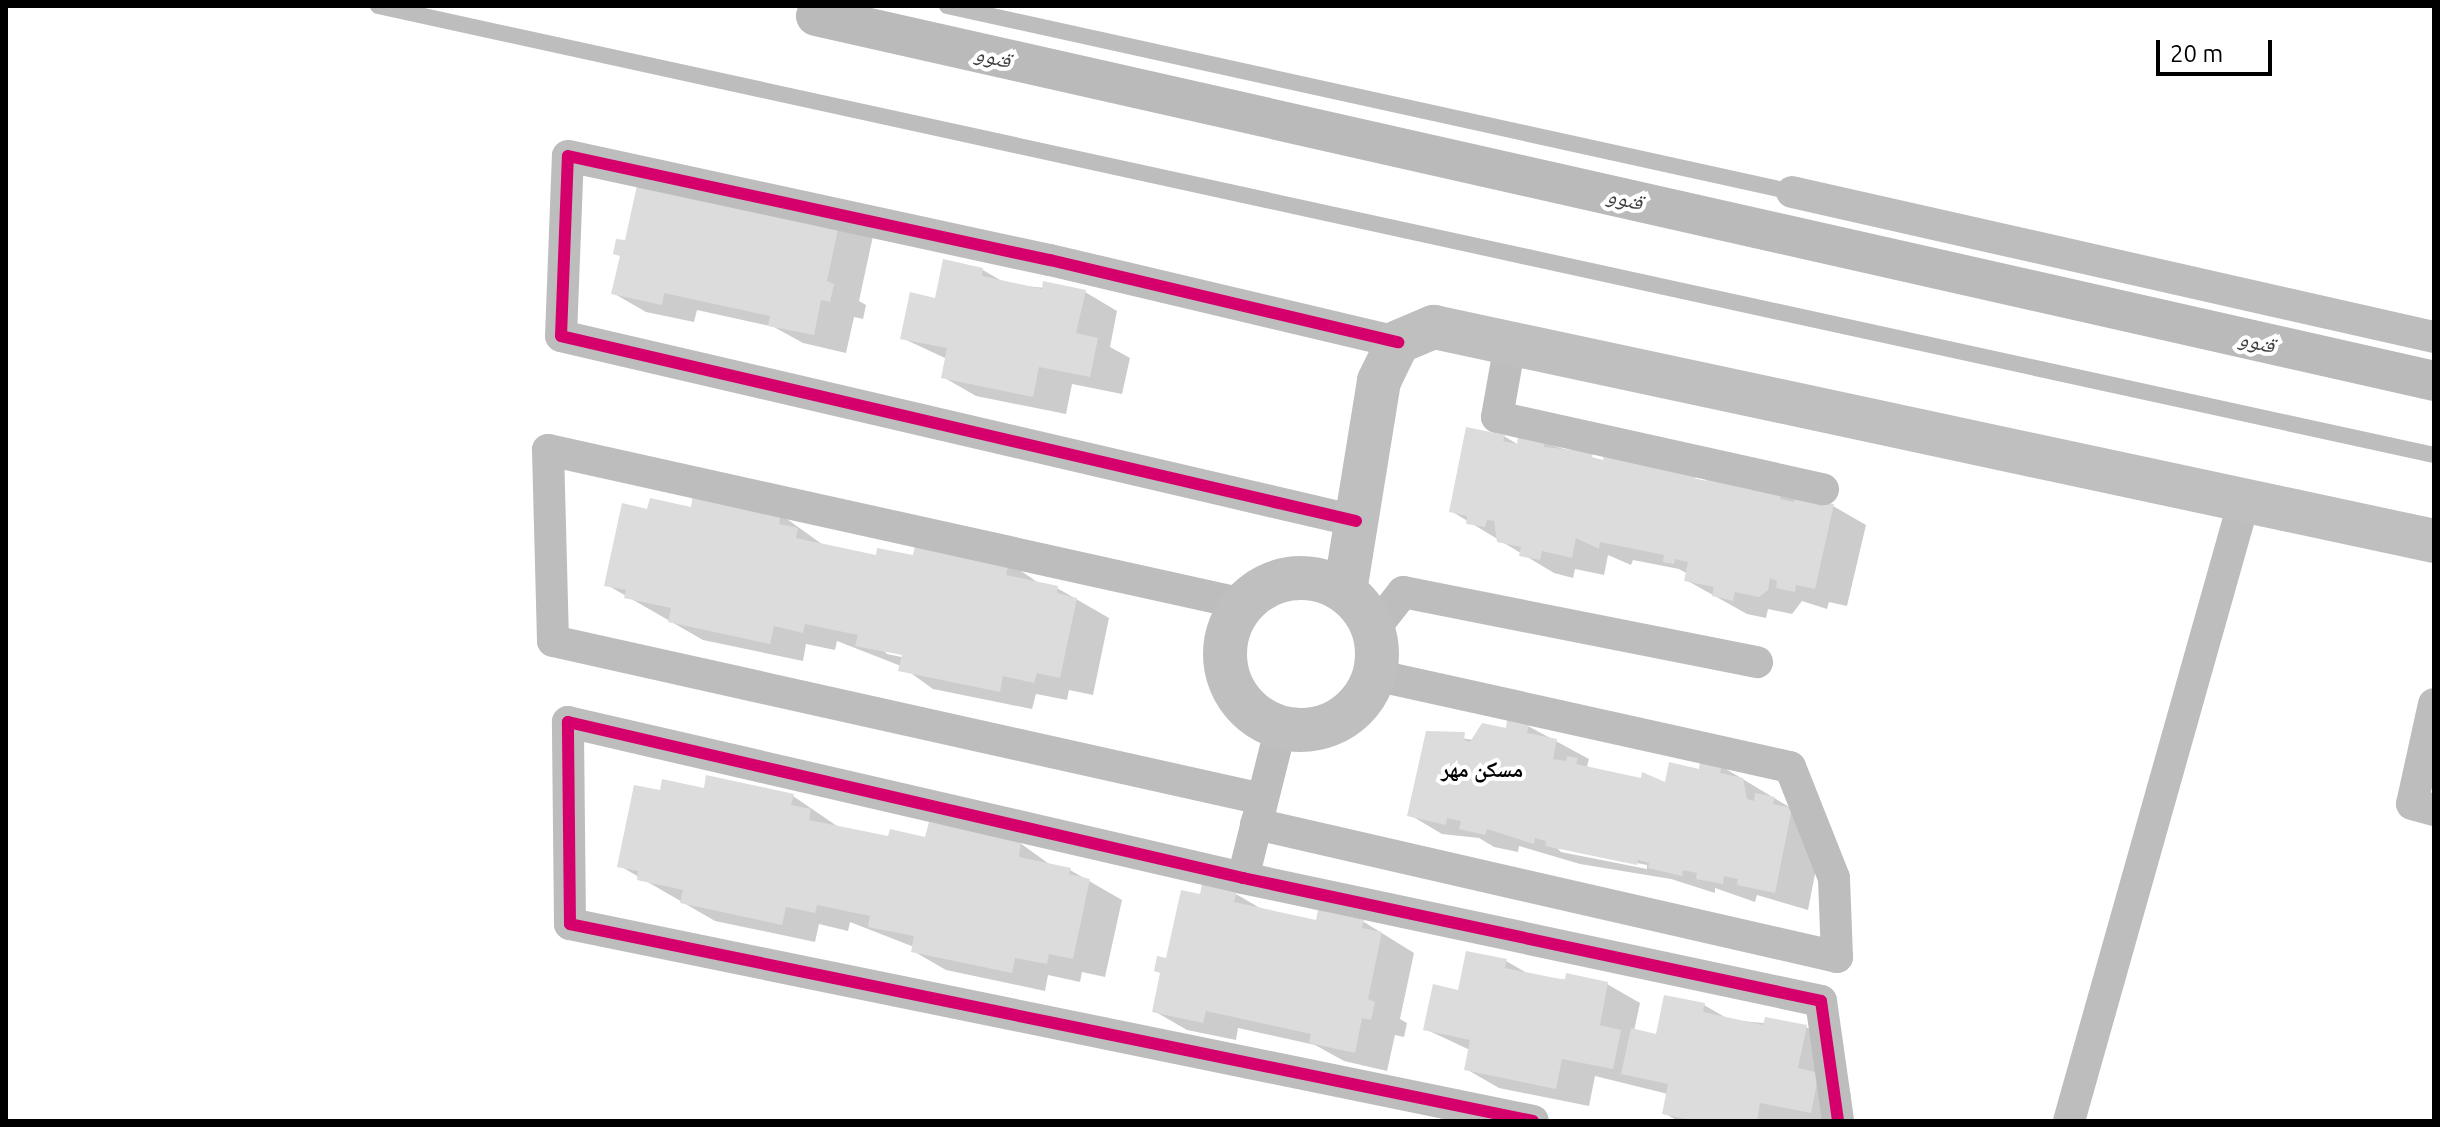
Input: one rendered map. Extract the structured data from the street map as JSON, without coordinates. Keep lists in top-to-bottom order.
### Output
{
  "districts": ["مسکن مهر"],
  "water": ["قنوو"],
  "scale_bar": "20 m"
}
